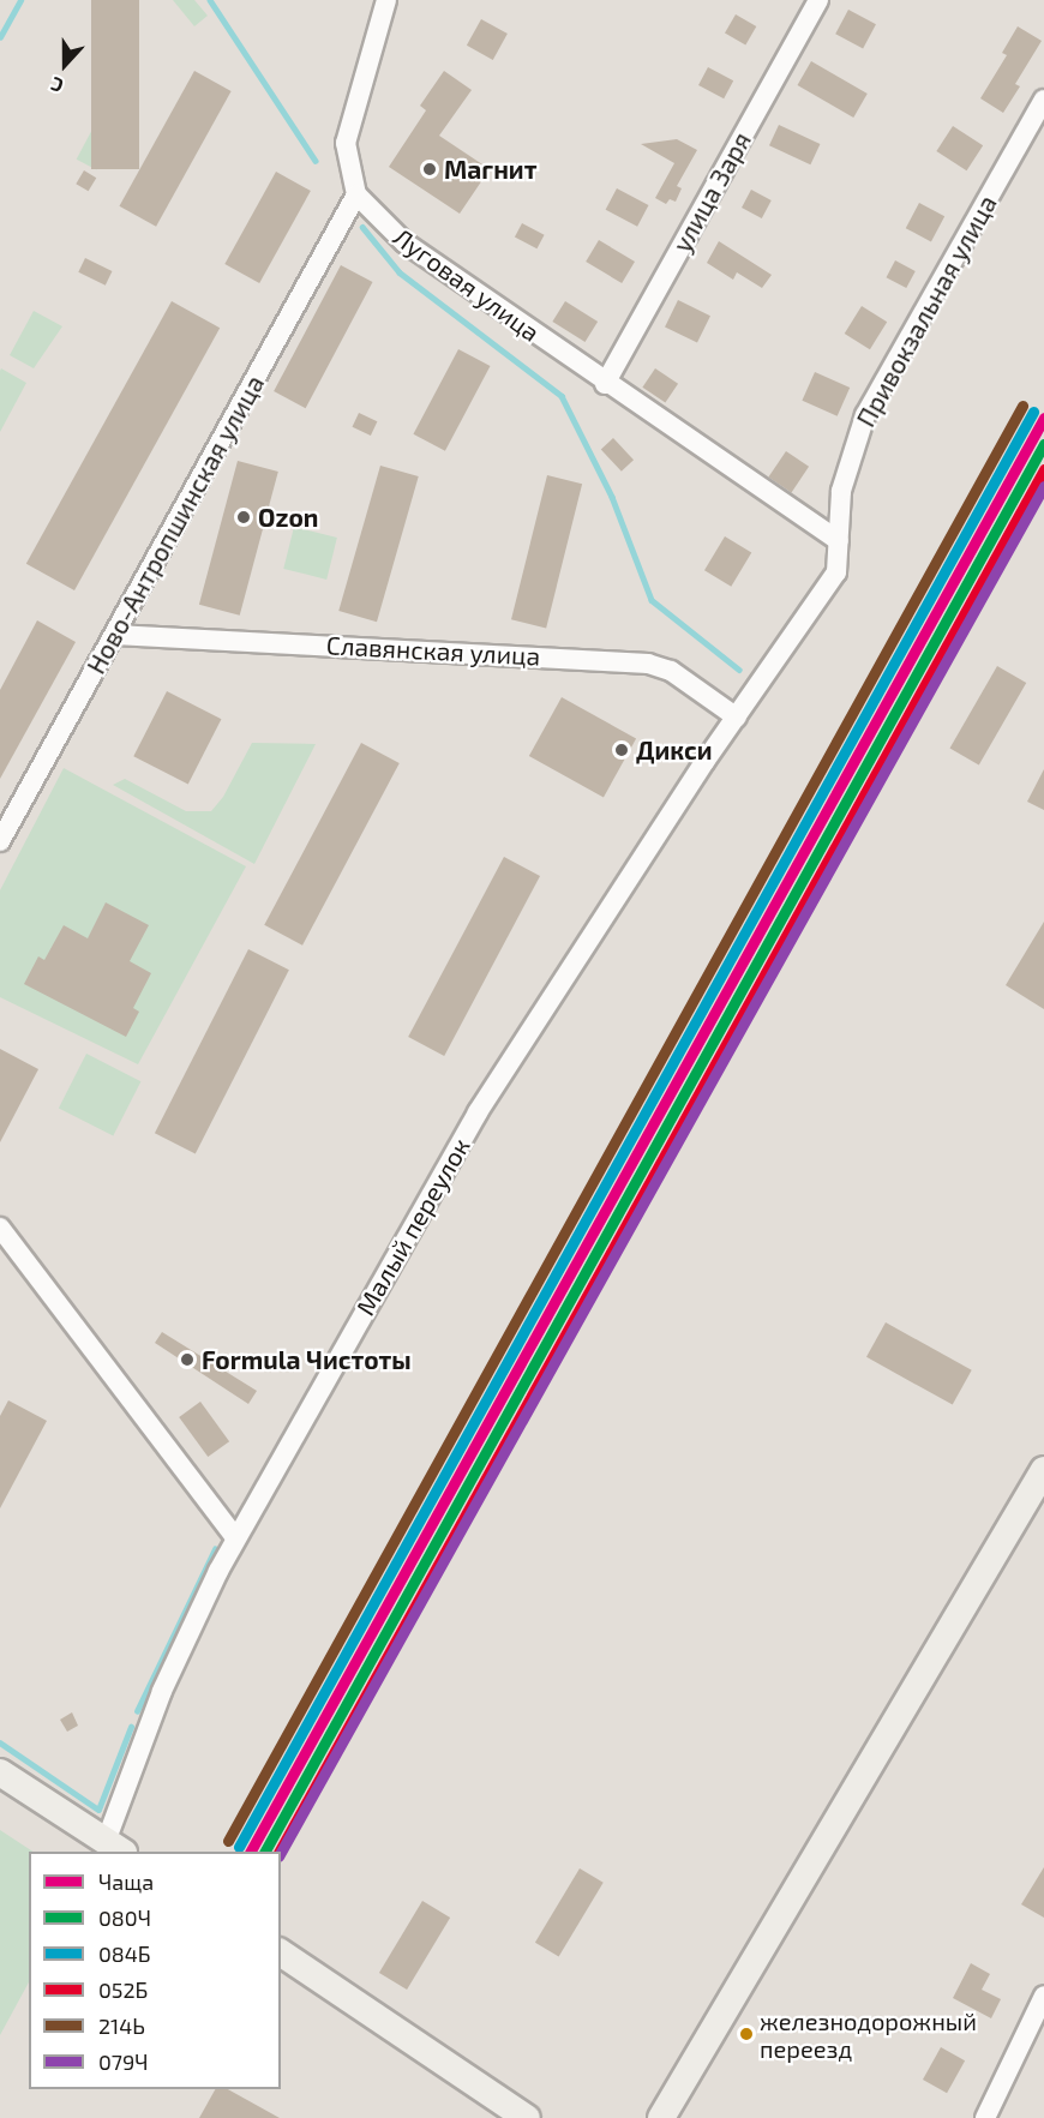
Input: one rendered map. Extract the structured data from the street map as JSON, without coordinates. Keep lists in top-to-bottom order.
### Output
{
  "streets": {
    "street": [
      "улица Заря",
      "Луговая улица",
      "Привокзальная улица",
      "Ново-Антропшинская улица",
      "Славянская улица",
      "Малый переулок"
    ]
  },
  "crossings": [
    ["улица Заря", "Луговая улица"],
    ["Луговая улица", "Привокзальная улица"],
    ["Луговая улица", "Ново-Антропшинская улица"],
    ["Привокзальная улица", "Славянская улица"],
    ["Привокзальная улица", "Малый переулок"],
    ["Ново-Антропшинская улица", "Славянская улица"],
    ["Славянская улица", "Малый переулок"]
  ],
  "places": [
    "Магнит",
    "Ozon",
    "Дикси",
    "Formula Чистоты",
    "железнодорожный переезд"
  ],
  "lines": [
    "transit line 214Ь",
    "transit line 084Б",
    "transit line Чаща",
    "transit line 080Ч",
    "transit line 052Б",
    "transit line 079Ч"
  ],
  "legend": [
    "Чаща",
    "080Ч",
    "084Б",
    "052Б",
    "214Ь",
    "079Ч"
  ],
  "north": "bottom"
}
